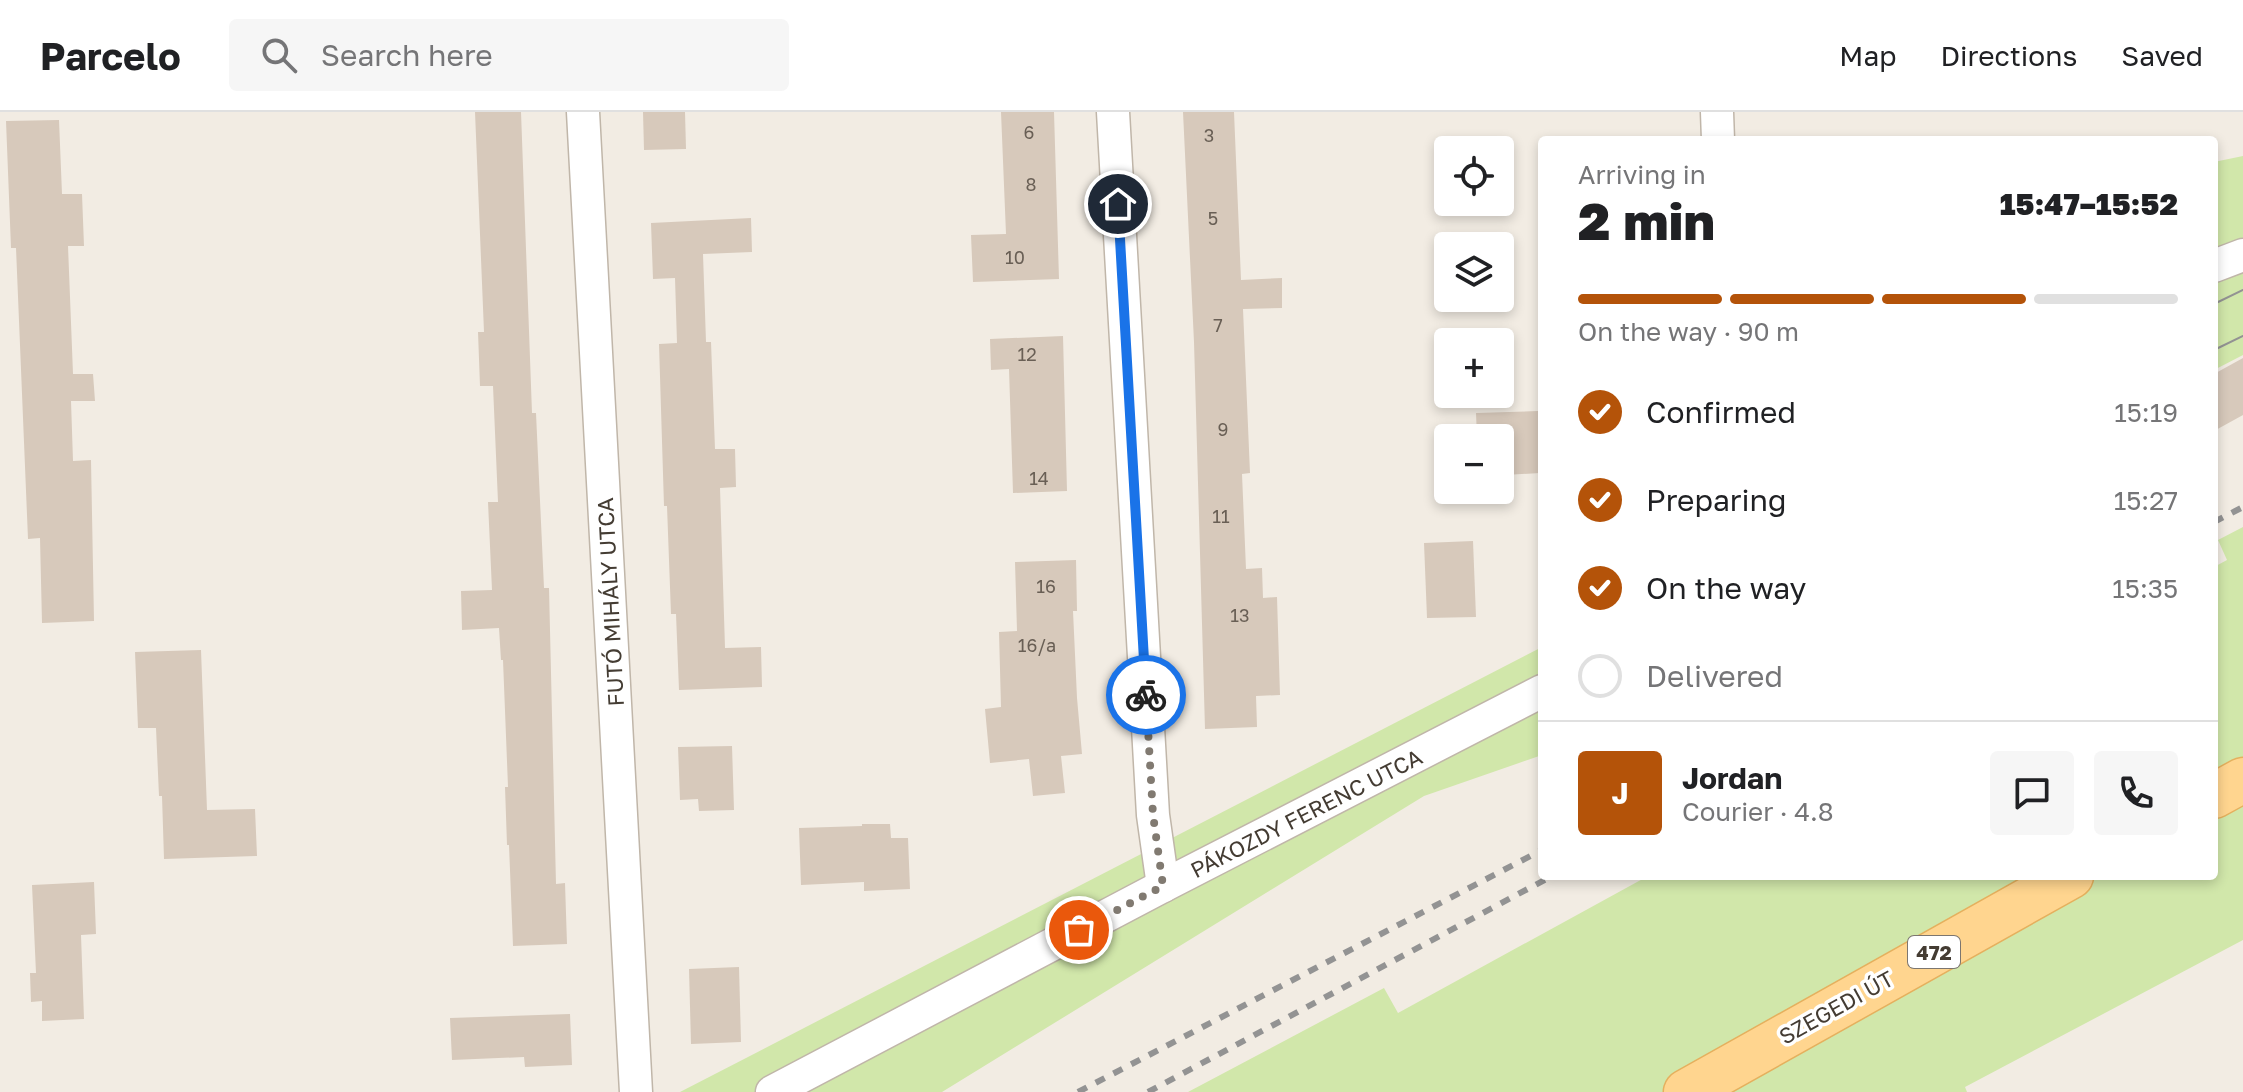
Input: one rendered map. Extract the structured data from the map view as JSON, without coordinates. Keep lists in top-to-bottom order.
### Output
{
  "streets": {
    "main road": ["472", "SZEGEDI ÚT"],
    "street": ["FUTÓ MIHÁLY UTCA", "PÁKOZDY FERENC UTCA"]
  },
  "house_numbers": [
    "6",
    "3",
    "8",
    "5",
    "10",
    "7",
    "12",
    "9",
    "14",
    "11",
    "16",
    "13",
    "16/a"
  ],
  "page": {
    "header": "Parcelo",
    "search": "Search here",
    "nav": ["Map", "Directions", "Saved"],
    "map_buttons": ["+", "−"],
    "heading": ["2 min", "Arriving in", "15:47–15:52"],
    "panel": ["Jordan", "Courier · 4.8"],
    "bar": "On the way · 90 m",
    "list": [
      ["Confirmed", "15:19"],
      ["Preparing", "15:27"],
      ["On the way", "15:35"],
      "Delivered"
    ],
    "round": "J"
  }
}
